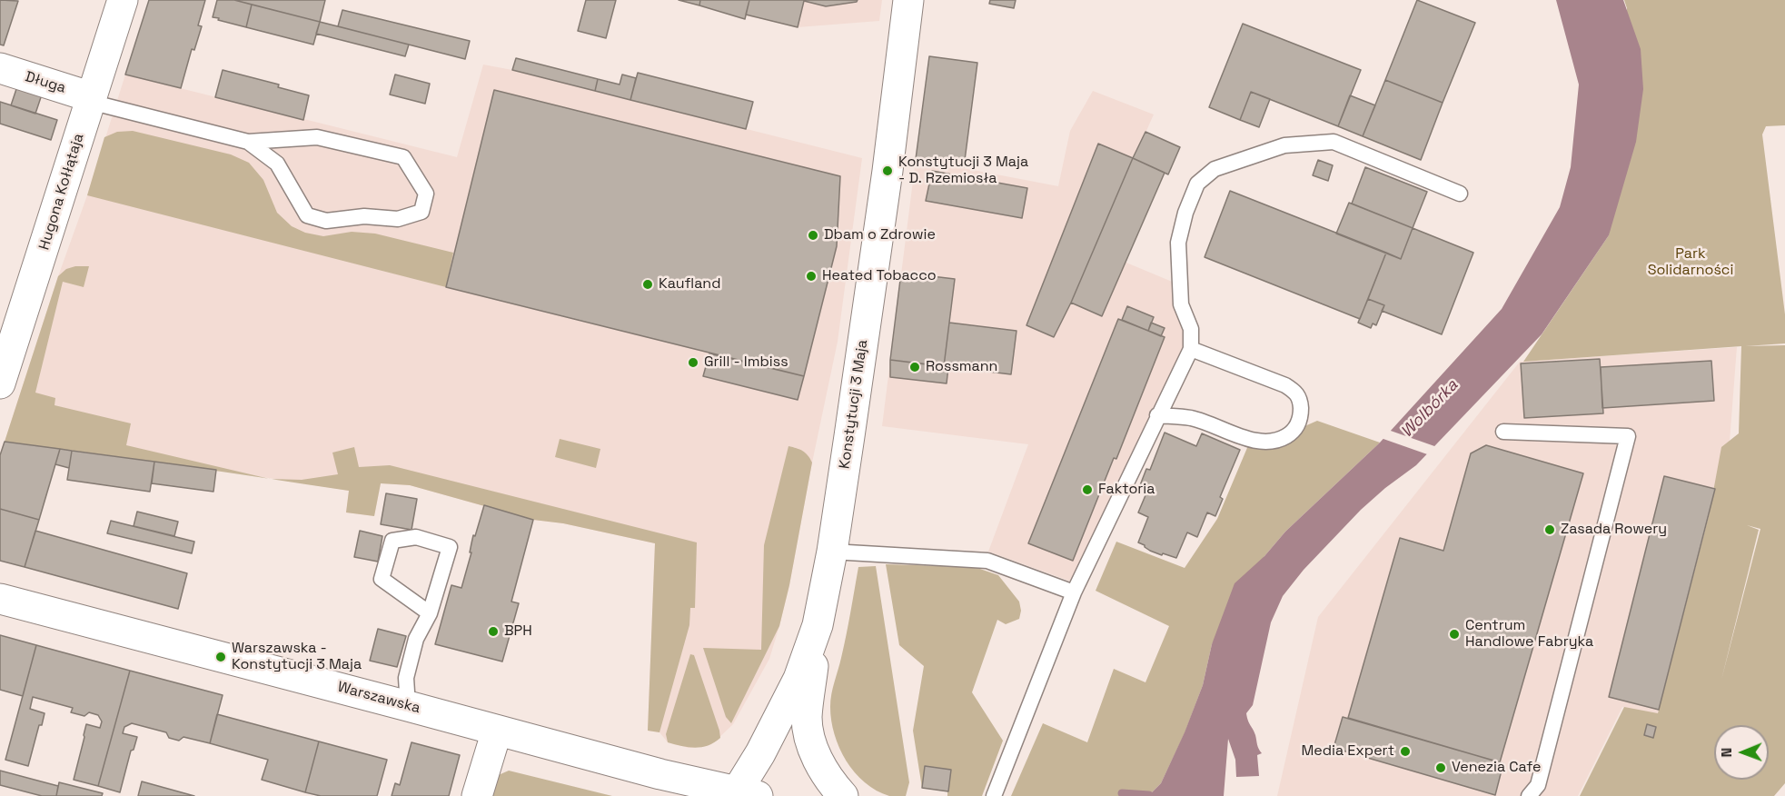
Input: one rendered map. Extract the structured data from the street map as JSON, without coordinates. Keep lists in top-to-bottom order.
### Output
{
  "streets": {
    "street": [
      "Długa",
      "Hugona Kołłątaja",
      "Konstytucji 3 Maja",
      "Warszawska"
    ]
  },
  "crossings": [
    ["Długa", "Hugona Kołłątaja"],
    ["Konstytucji 3 Maja", "Warszawska"]
  ],
  "water": ["Wolbórka"],
  "parks": ["Park Solidarności"],
  "places": [
    "Konstytucji 3 Maja - D. Rzemiosła",
    "Dbam o Zdrowie",
    "Heated Tobacco",
    "Kaufland",
    "Grill - Imbiss",
    "Rossmann",
    "Faktoria",
    "Zasada Rowery",
    "BPH",
    "Centrum Handlowe Fabryka",
    "Warszawska - Konstytucji 3 Maja",
    "Media Expert",
    "Venezia Cafe"
  ],
  "north": "left"
}
